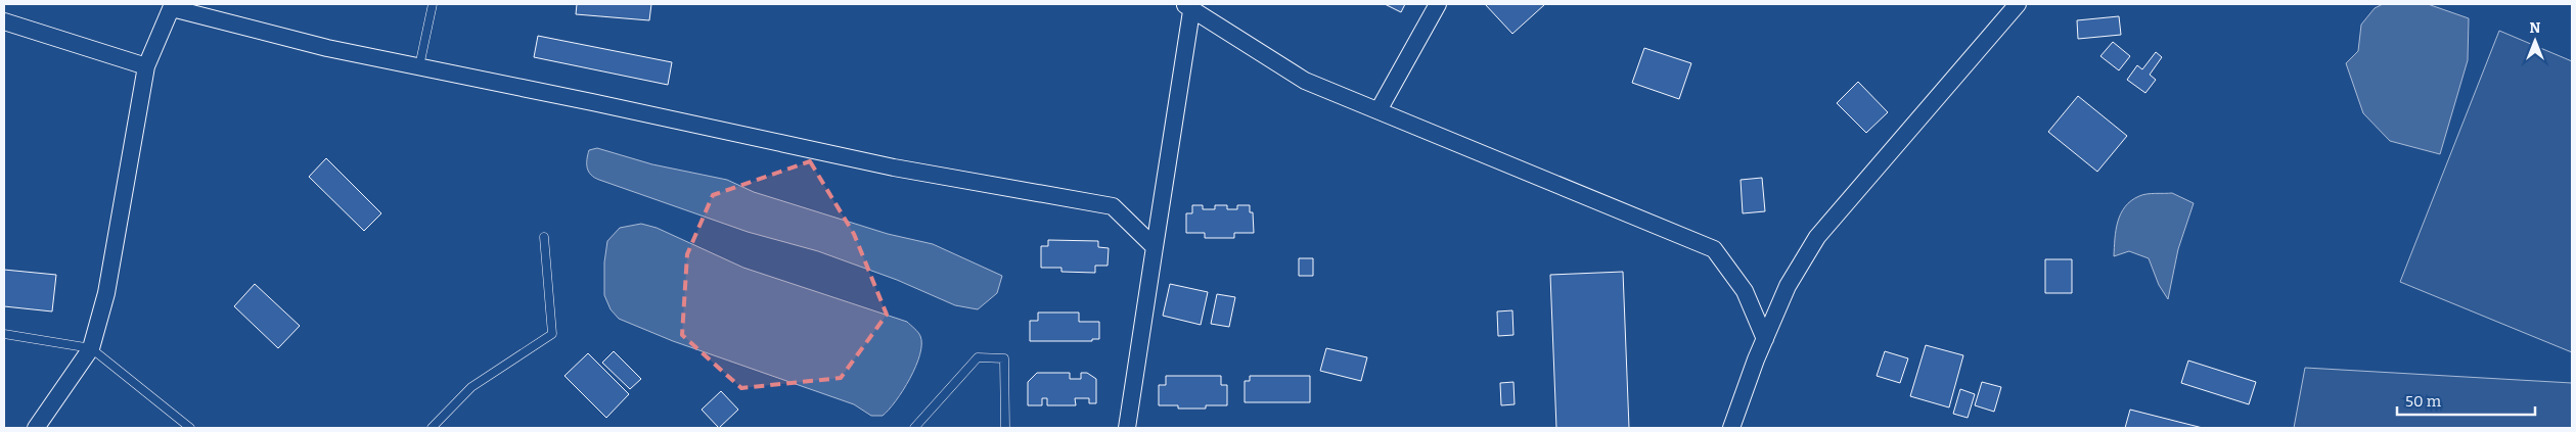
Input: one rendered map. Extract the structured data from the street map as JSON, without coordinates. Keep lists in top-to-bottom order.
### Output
{
  "scale_bar": "50 m",
  "north": "top"
}
